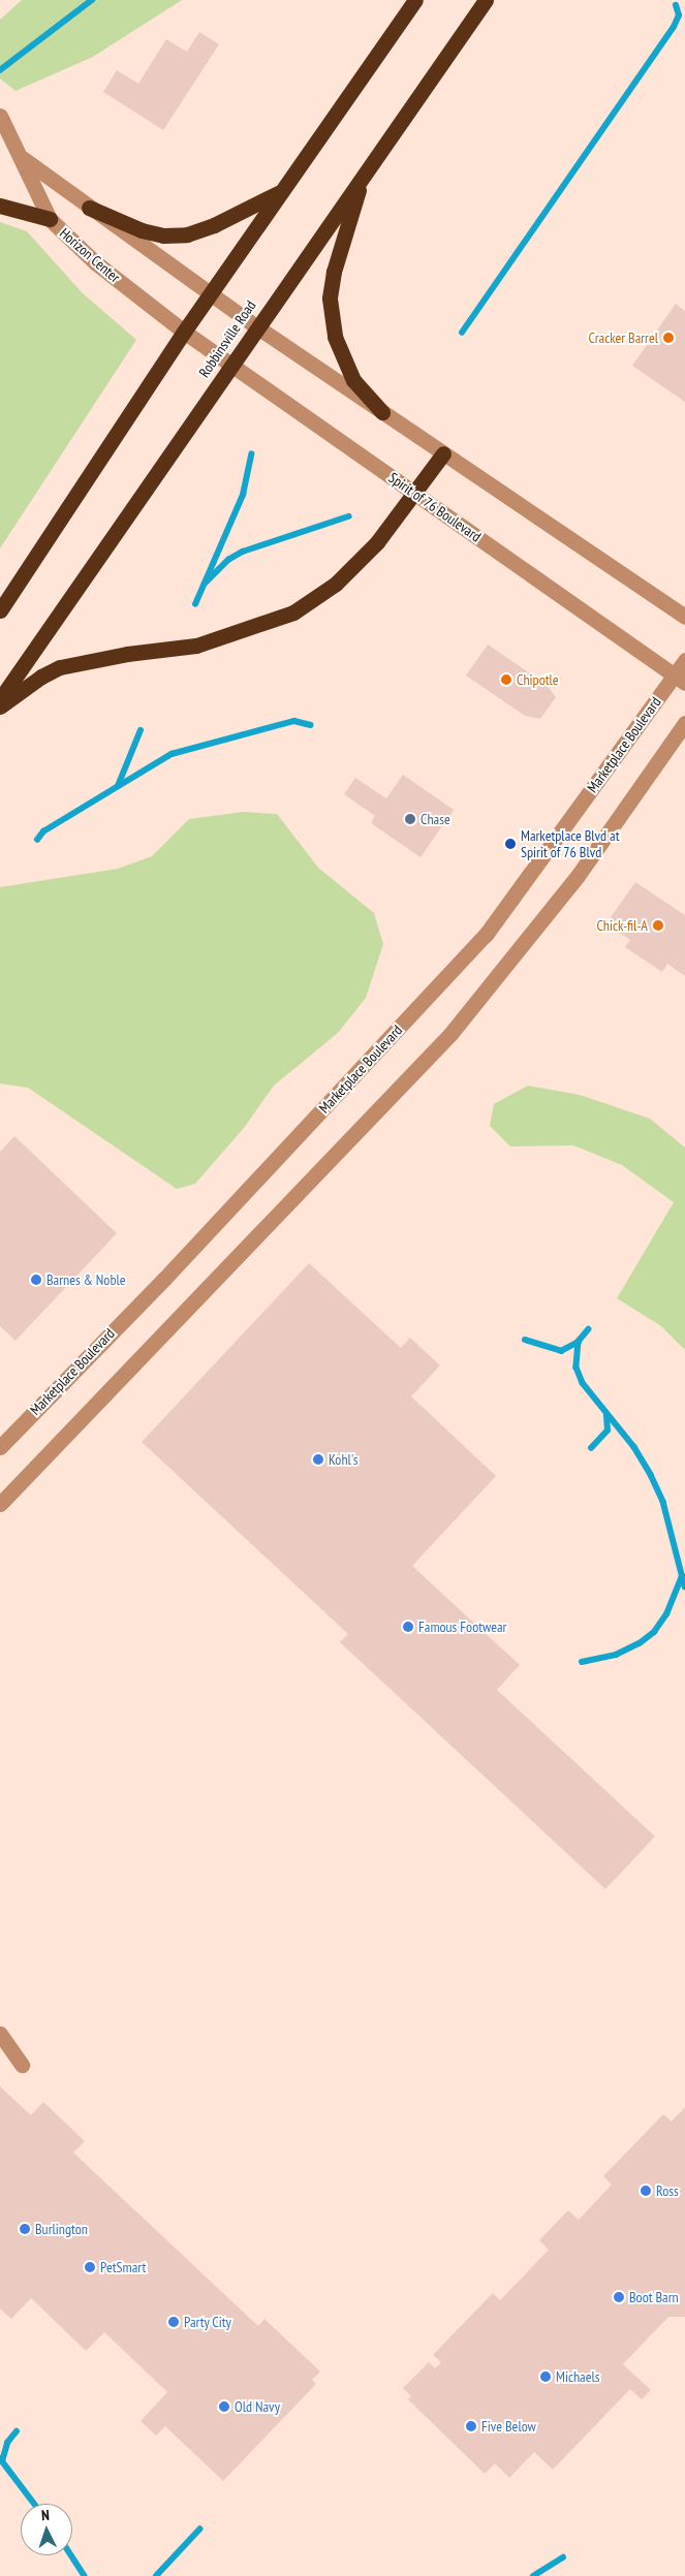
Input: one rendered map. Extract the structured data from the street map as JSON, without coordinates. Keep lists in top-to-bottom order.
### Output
{
  "streets": {
    "highway": ["Robbinsville Road"],
    "street": ["Horizon Center", "Spirit of 76 Boulevard", "Marketplace Boulevard"]
  },
  "crossings": [
    ["Horizon Center", "Spirit of 76 Boulevard"],
    ["Robbinsville Road", "Spirit of 76 Boulevard"],
    ["Spirit of 76 Boulevard", "Marketplace Boulevard"]
  ],
  "places": [
    "Cracker Barrel",
    "Chipotle",
    "Chase",
    "Marketplace Blvd at Spirit of 76 Blvd",
    "Chick-fil-A",
    "Barnes & Noble",
    "Kohl's",
    "Famous Footwear",
    "Ross",
    "Burlington",
    "PetSmart",
    "Boot Barn",
    "Party City",
    "Michaels",
    "Old Navy",
    "Five Below"
  ],
  "north": "top"
}
